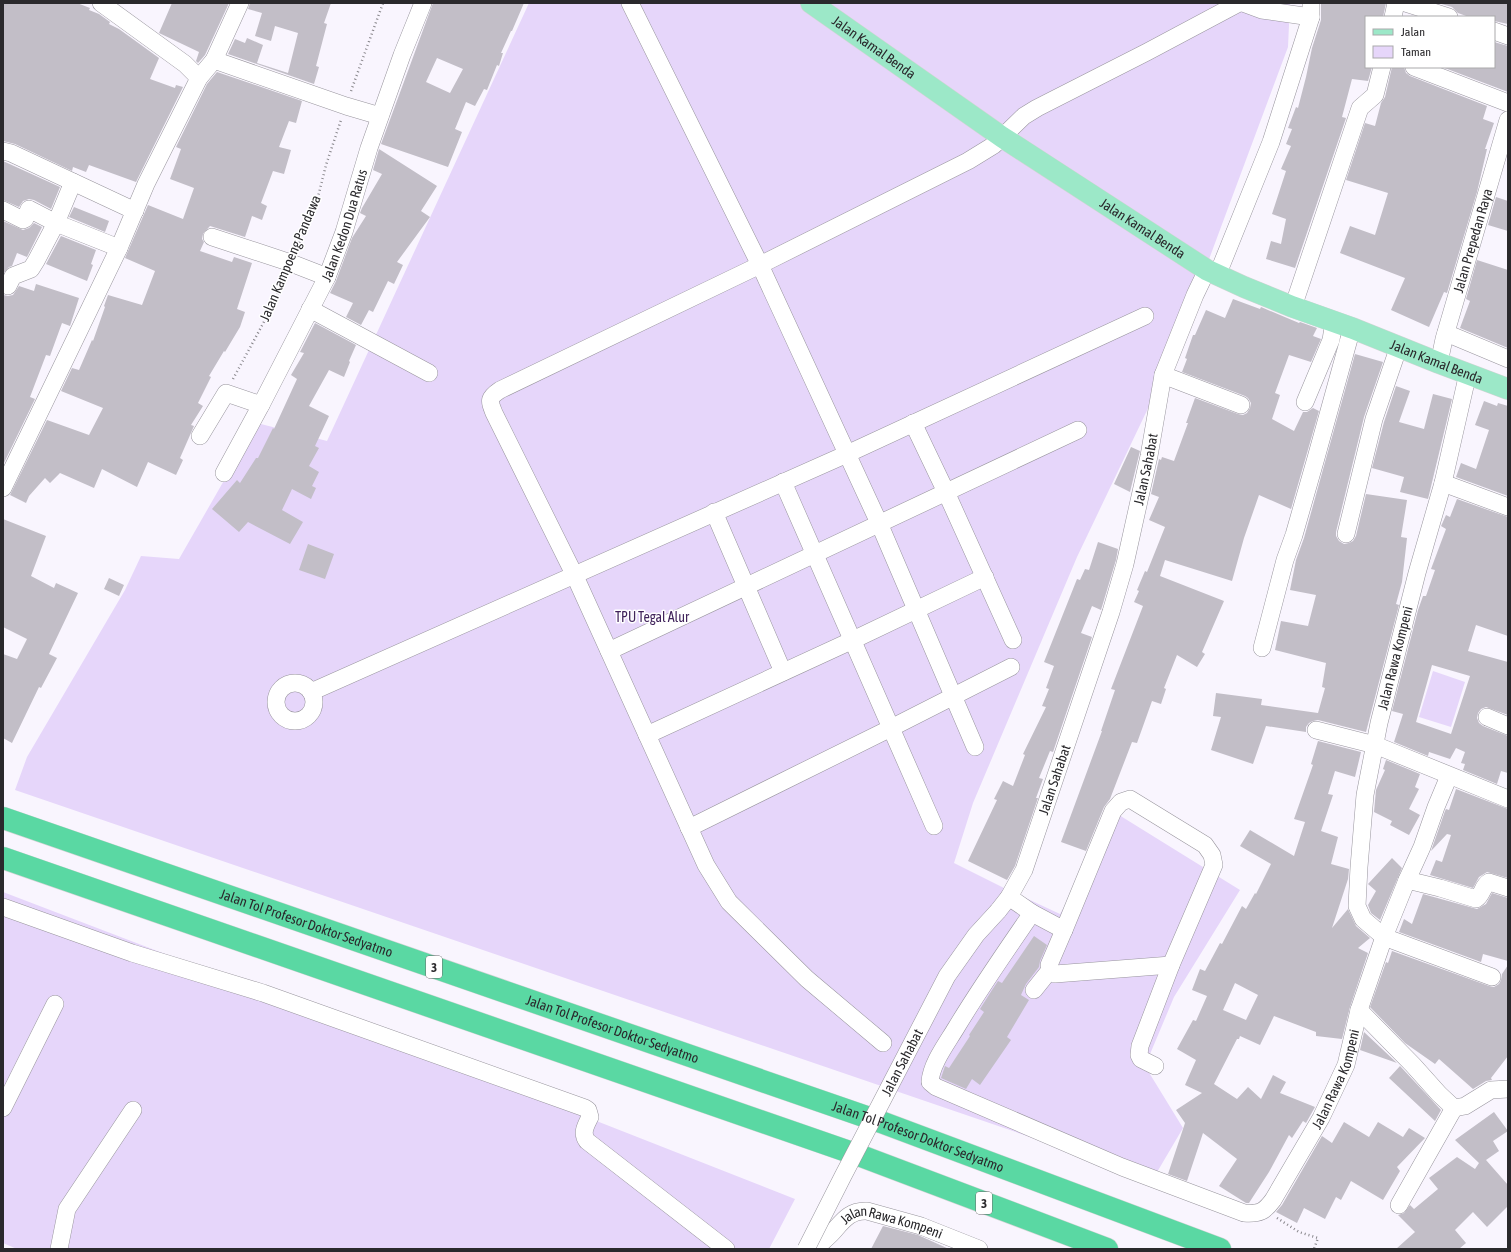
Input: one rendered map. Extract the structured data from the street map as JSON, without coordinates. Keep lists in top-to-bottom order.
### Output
{
  "streets": {
    "highway": ["Jalan Tol Profesor Doktor Sedyatmo", "3"],
    "main road": ["Jalan Kamal Benda"],
    "street": [
      "Jalan Kedon Dua Ratus",
      "Jalan Prepedan Raya",
      "Jalan Sahabat",
      "Jalan Rawa Kompeni"
    ],
    "path": ["Jalan Kampoeng Pandawa"]
  },
  "crossings": [
    ["Jalan Kamal Benda", "Jalan Prepedan Raya"],
    ["Jalan Kamal Benda", "Jalan Sahabat"],
    ["Jalan Kamal Benda", "Jalan Rawa Kompeni"]
  ],
  "parks": ["TPU Tegal Alur"],
  "legend": ["Jalan", "Taman"]
}
